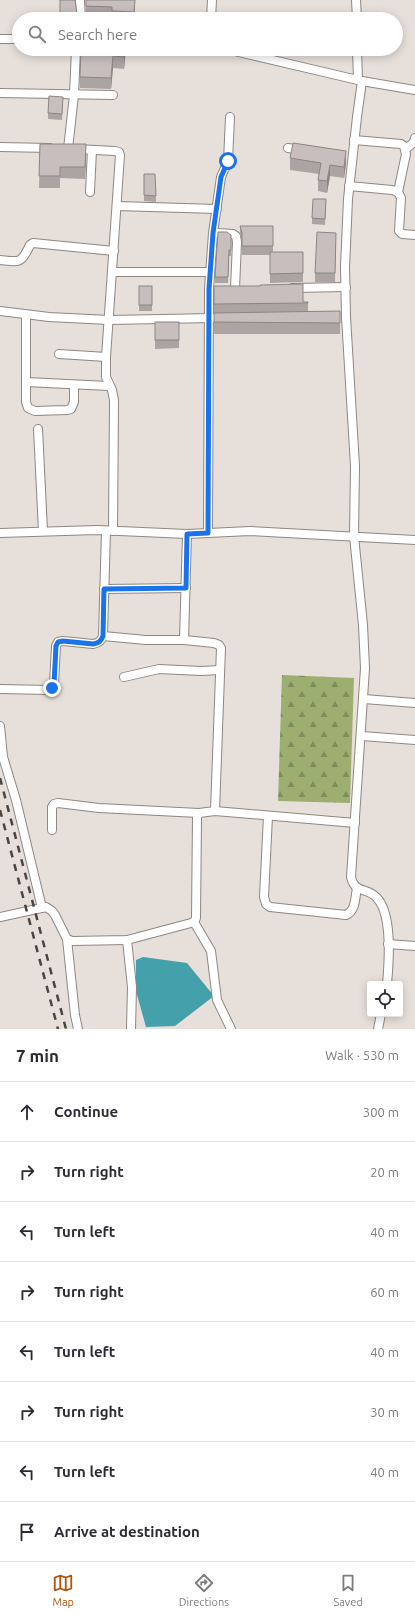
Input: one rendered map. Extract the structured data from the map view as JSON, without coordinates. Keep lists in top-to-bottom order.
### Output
{
  "page": {
    "search": "Search here",
    "heading": ["7 min", "Walk · 530 m"],
    "list": [
      ["Continue", "300 m"],
      ["Turn right", "20 m"],
      ["Turn left", "40 m"],
      ["Turn right", "60 m"],
      ["Turn left", "40 m"],
      ["Turn right", "30 m"],
      ["Turn left", "40 m"],
      "Arrive at destination"
    ],
    "nav": ["Map", "Directions", "Saved"]
  }
}
